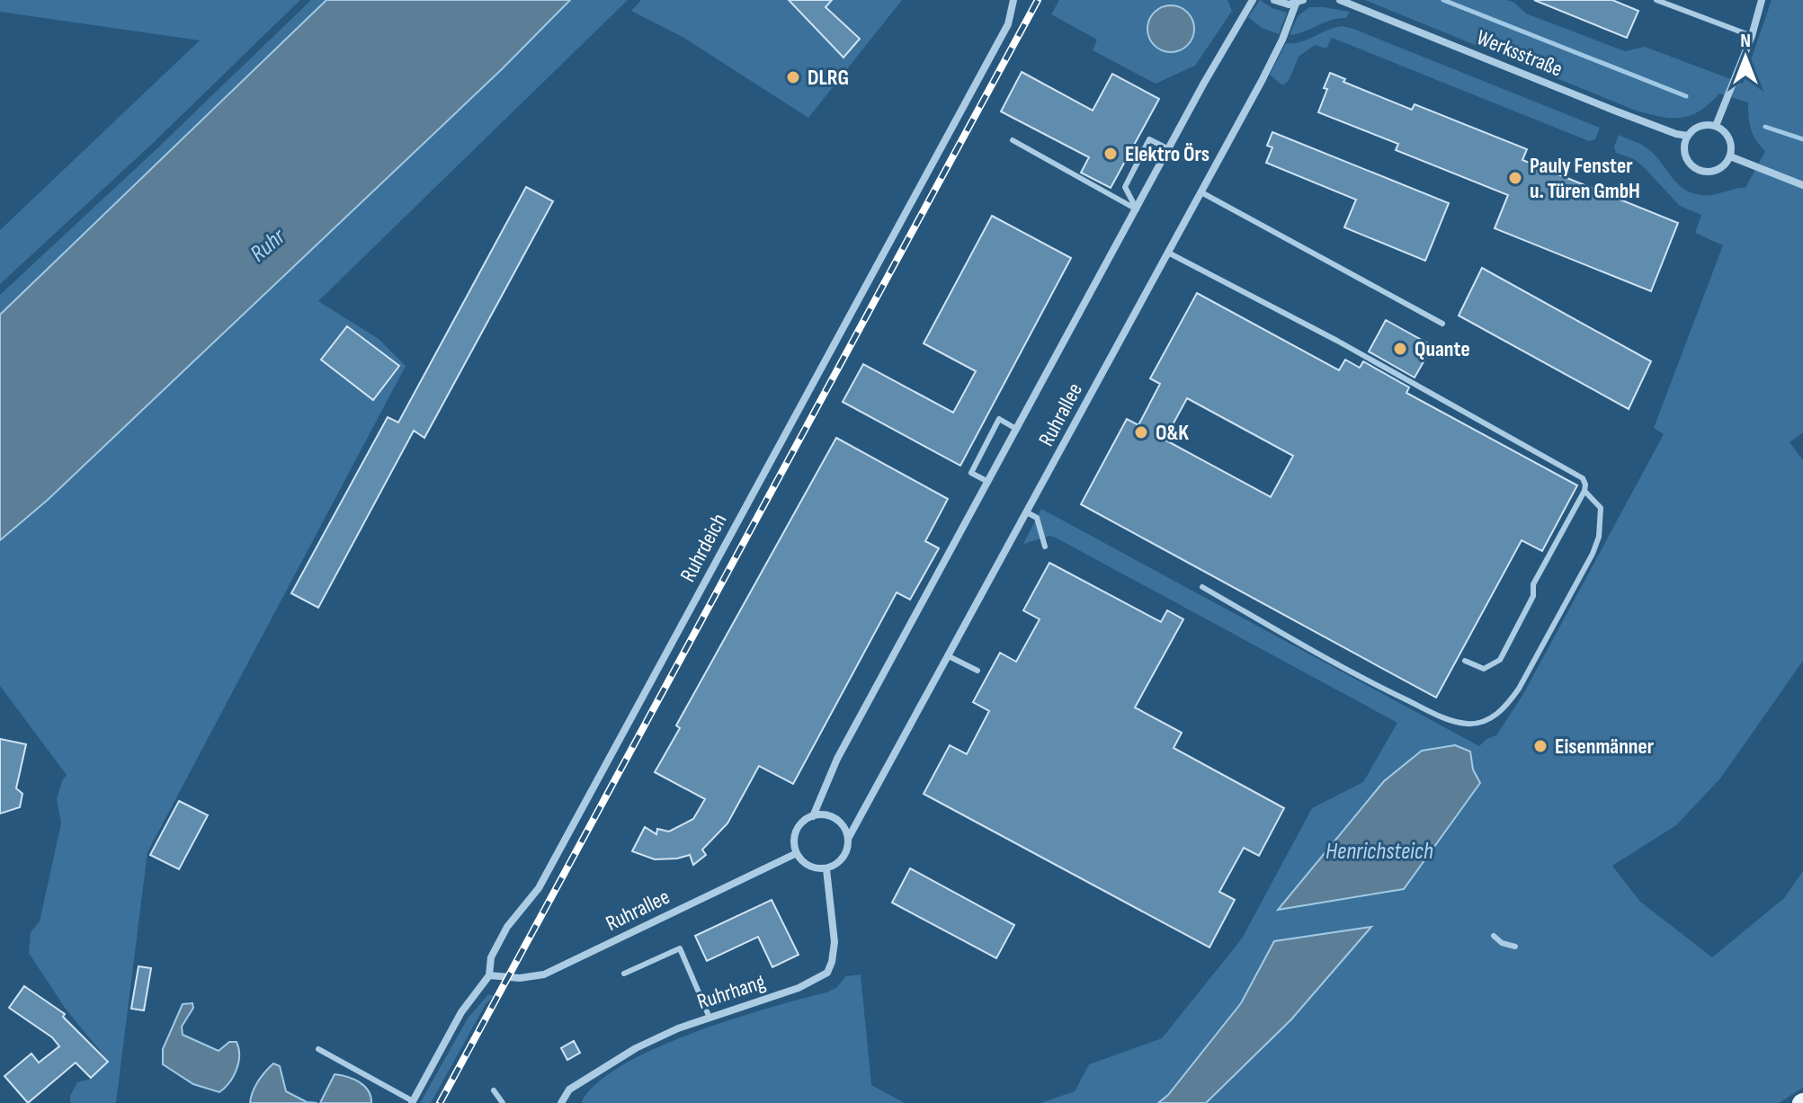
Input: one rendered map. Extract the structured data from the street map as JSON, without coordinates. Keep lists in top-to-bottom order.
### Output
{
  "streets": {
    "street": [
      "Werksstraße",
      "Ruhrallee",
      "Ruhrdeich",
      "Ruhrhang"
    ]
  },
  "crossings": [
    ["Ruhrallee", "Ruhrdeich"],
    ["Ruhrallee", "Ruhrhang"]
  ],
  "water": ["Ruhr", "Henrichsteich"],
  "places": [
    "DLRG",
    "Elektro Örs",
    "Pauly Fenster u. Türen GmbH",
    "Quante",
    "O&K",
    "Eisenmänner"
  ],
  "north": "top"
}
